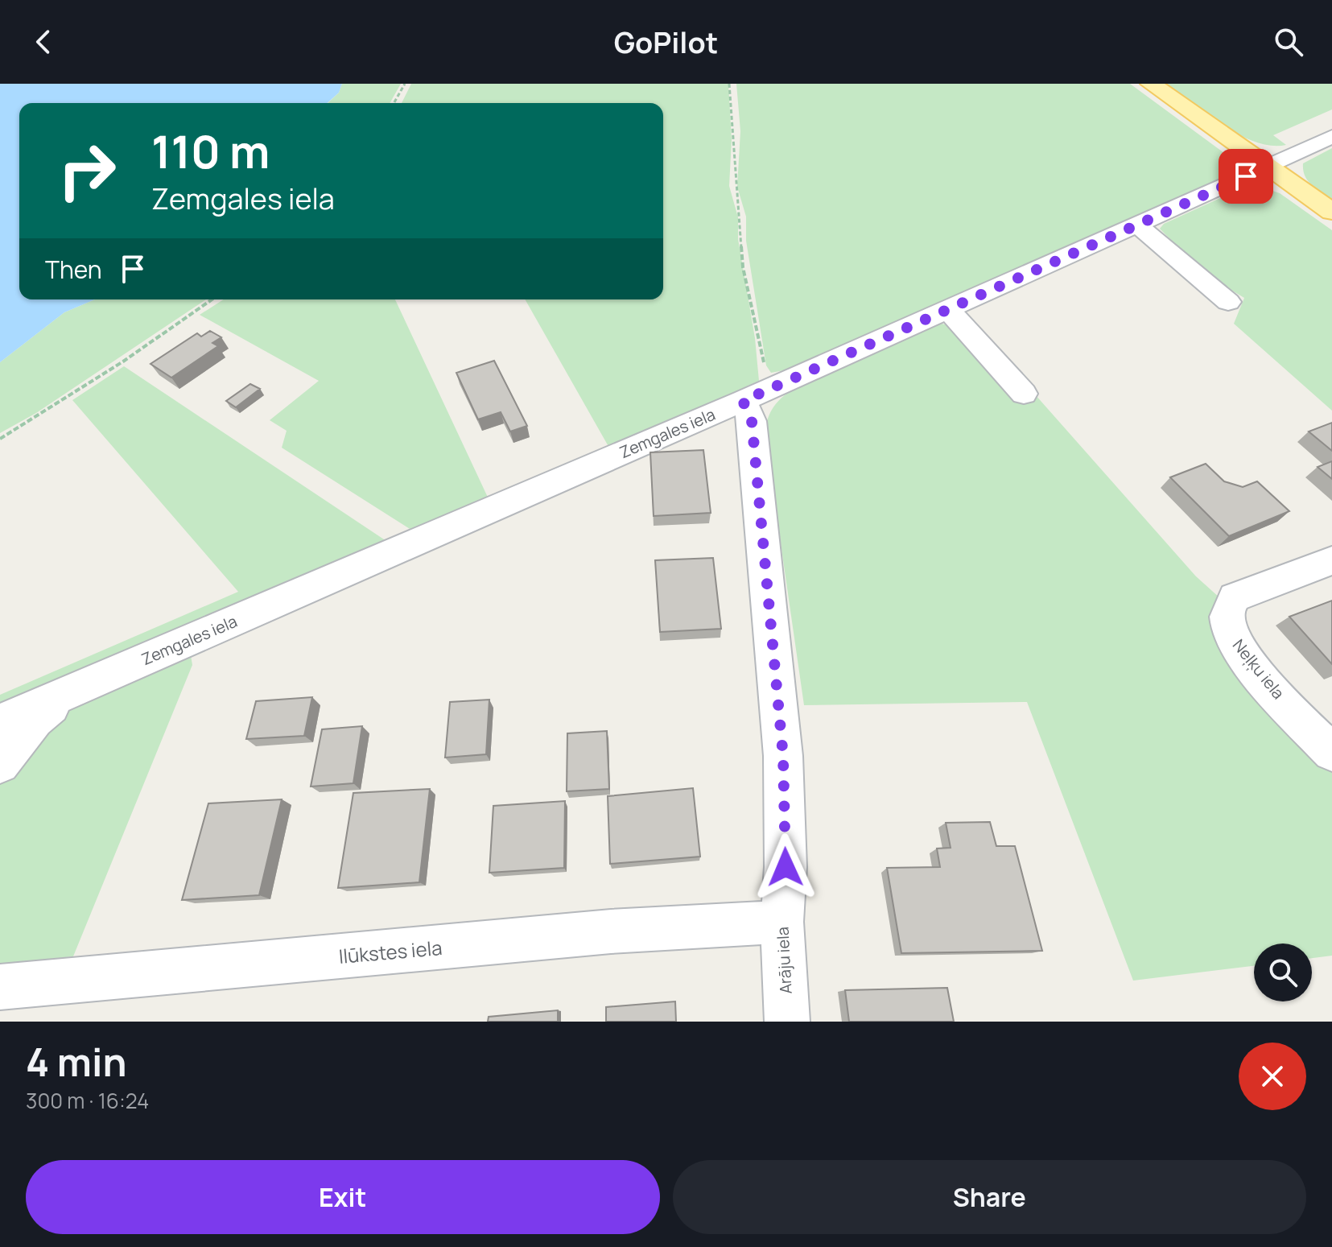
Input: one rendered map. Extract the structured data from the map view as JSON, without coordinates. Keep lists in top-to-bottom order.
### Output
{
  "streets": {
    "street": [
      "Zemgales iela",
      "Neļķu iela",
      "Ilūkstes iela",
      "Arāju iela"
    ]
  },
  "crossings": [
    ["Zemgales iela", "Arāju iela"],
    ["Ilūkstes iela", "Arāju iela"]
  ],
  "page": {
    "header": "GoPilot",
    "turn": ["110 m", "Zemgales iela"],
    "then": "Then",
    "heading": ["4 min", "300 m · 16:24"],
    "buttons": ["Exit", "Share"]
  }
}
